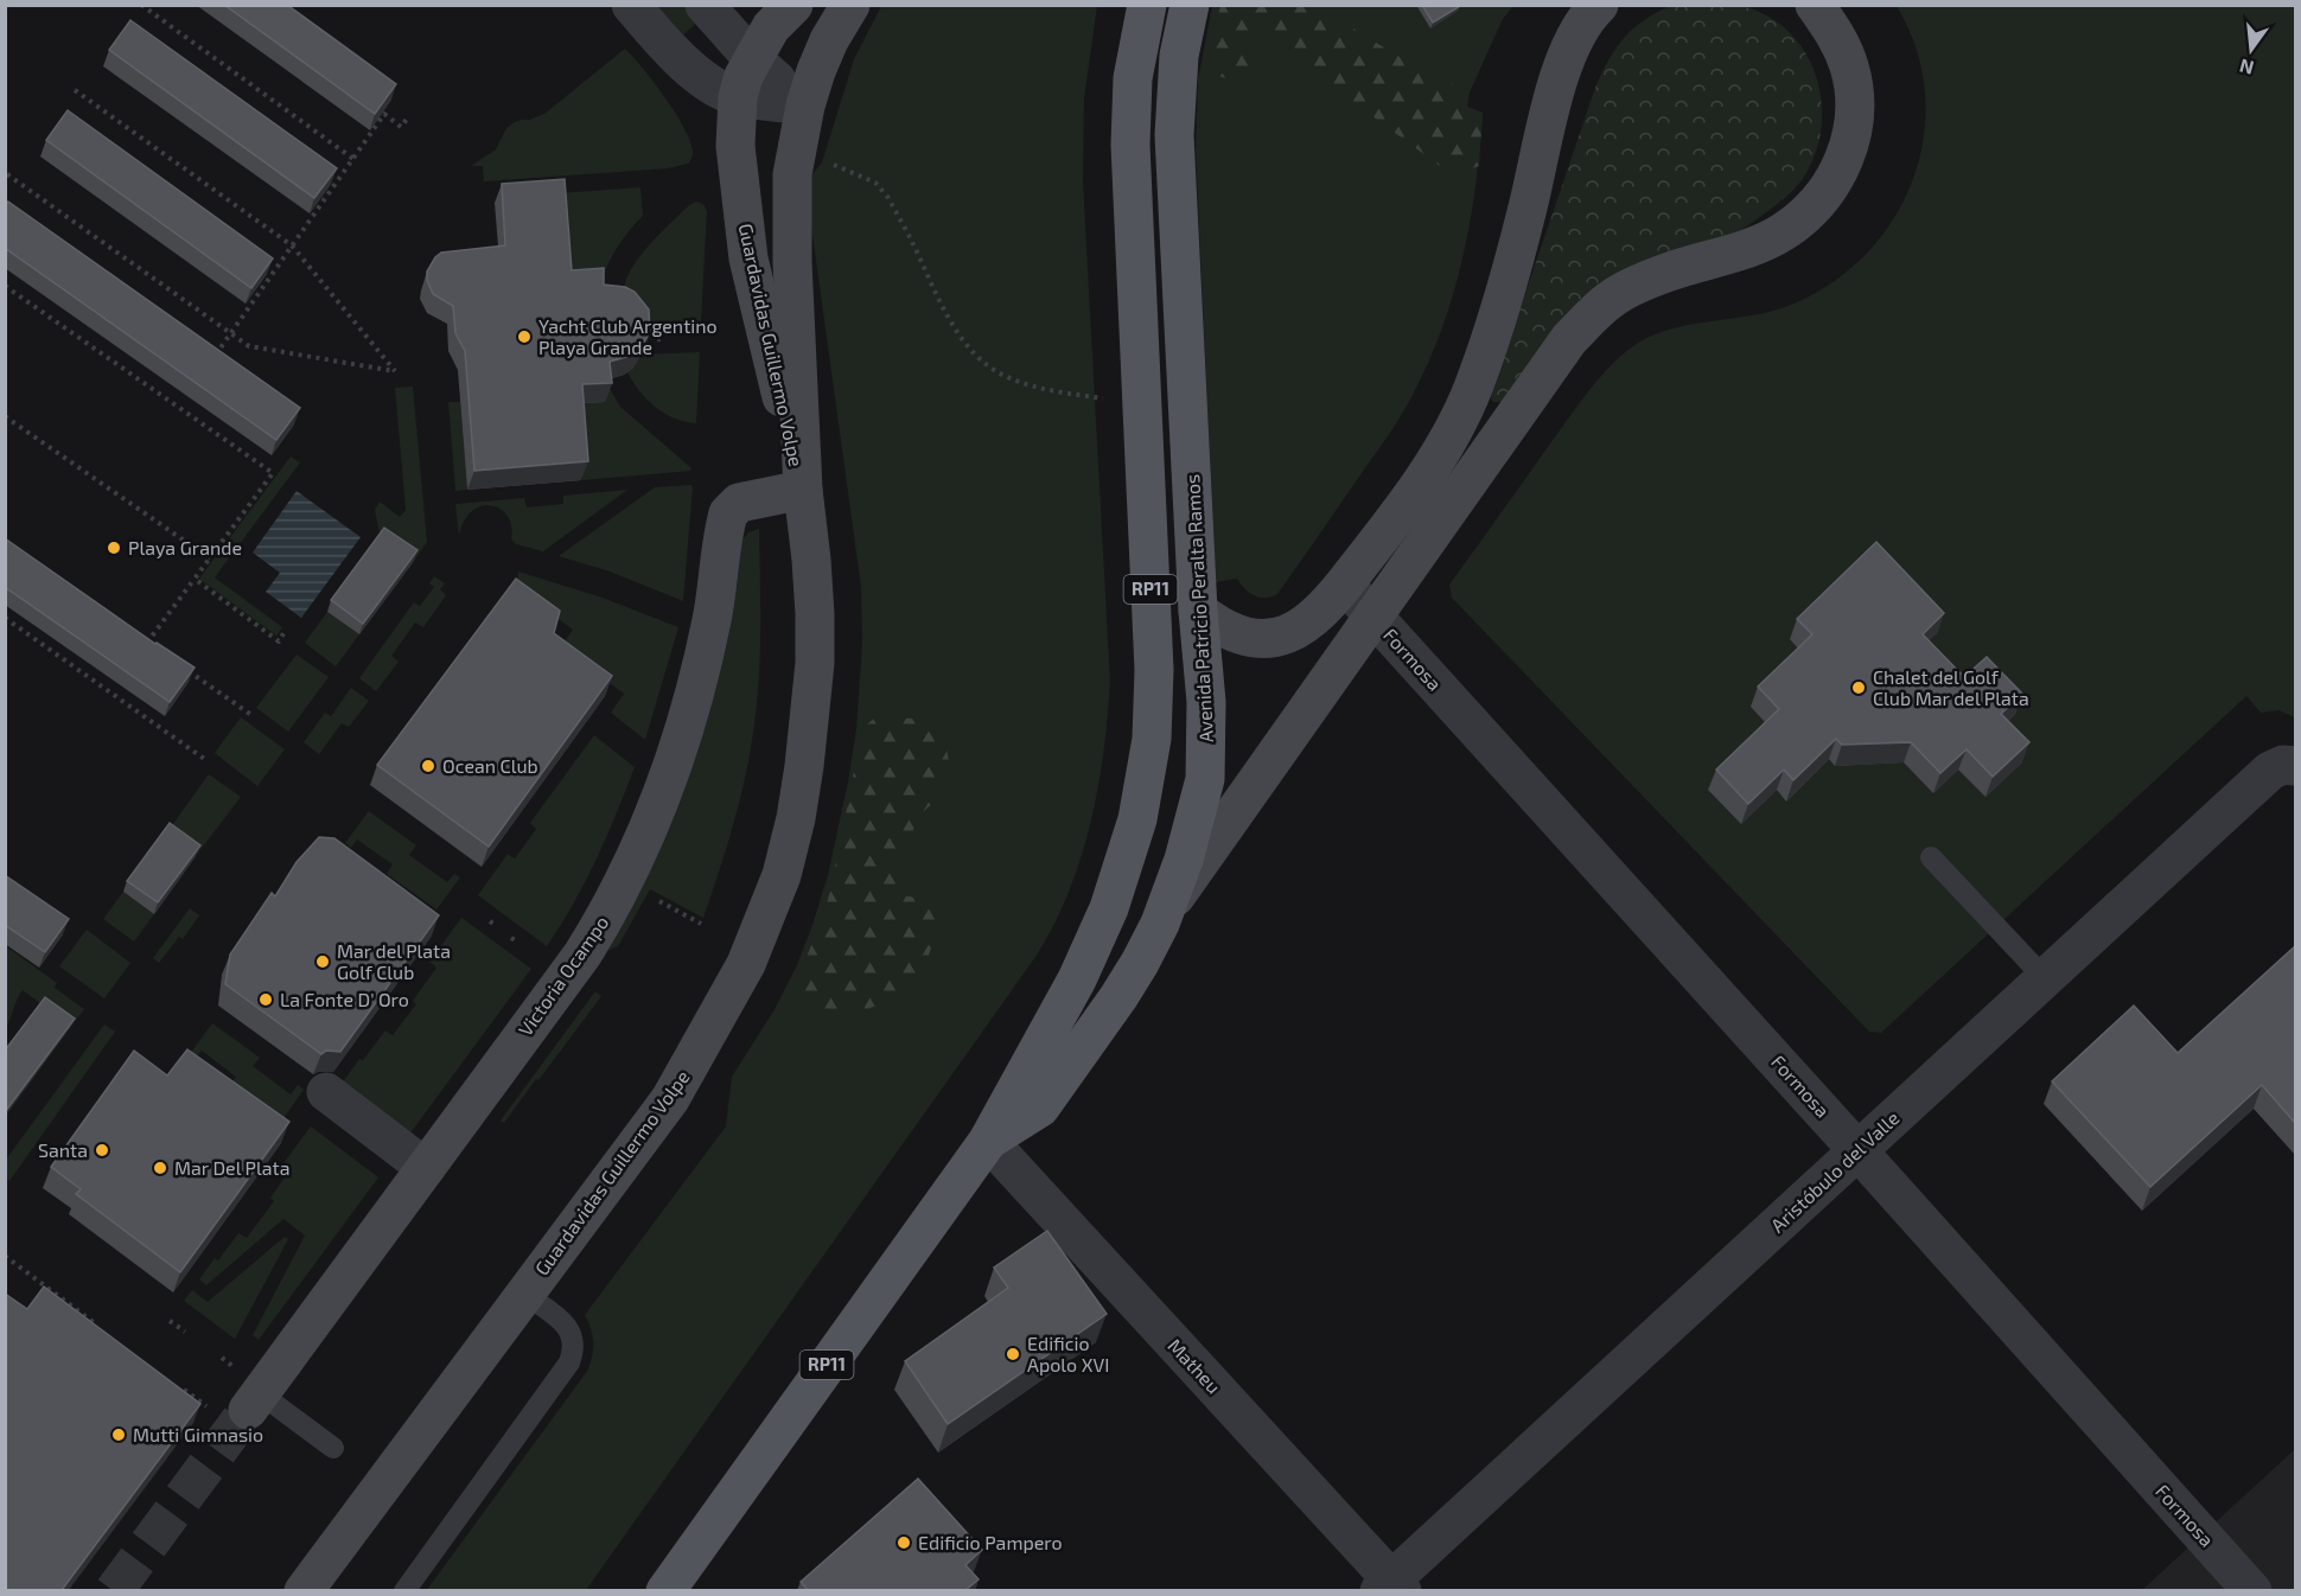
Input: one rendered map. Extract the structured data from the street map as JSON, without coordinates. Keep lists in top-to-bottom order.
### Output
{
  "streets": {
    "main road": [
      "Guardavidas Guillermo Volpe",
      "RP11",
      "Avenida Patricio Peralta Ramos",
      "Victoria Ocampo"
    ],
    "street": ["Formosa", "Aristóbulo del Valle", "Matheu"]
  },
  "crossings": [
    ["Guardavidas Guillermo Volpe", "Victoria Ocampo"],
    ["Avenida Patricio Peralta Ramos", "Matheu"],
    ["Formosa", "Aristóbulo del Valle"],
    ["Aristóbulo del Valle", "Matheu"]
  ],
  "places": [
    "Yacht Club Argentino Playa Grande",
    "Playa Grande",
    "Chalet del Golf Club Mar del Plata",
    "Ocean Club",
    "Mar del Plata Golf Club",
    "La Fonte D' Oro",
    "Santa",
    "Mar Del Plata",
    "Edificio Apolo XVI",
    "Mutti Gimnasio",
    "Edificio Pampero"
  ],
  "north": "bottom"
}
